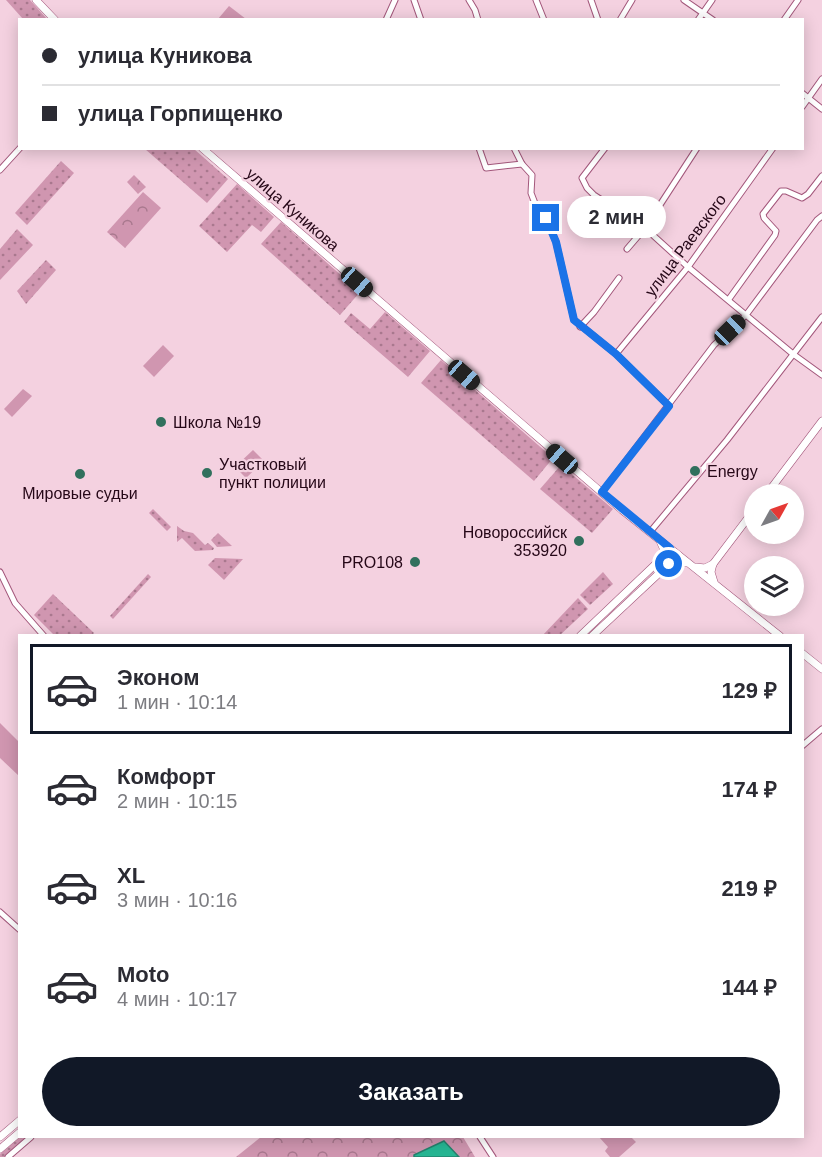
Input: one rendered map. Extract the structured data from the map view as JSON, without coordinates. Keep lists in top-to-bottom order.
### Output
{
  "streets": {
    "street": ["улица Куникова", "улица Раевского"]
  },
  "places": [
    "Школа №19",
    "Energy",
    "Участковый пункт полиции",
    "Мировые судьи",
    "Новороссийск 353920",
    "PRO108"
  ],
  "north": "top right",
  "page": {
    "banner": ["улица Куникова", "улица Горпищенко"],
    "bubble": "2 мин",
    "list": [
      {
        "name": "Эконом",
        "note": "1 мин · 10:14",
        "value": "129 ₽"
      },
      {
        "name": "Комфорт",
        "note": "2 мин · 10:15",
        "value": "174 ₽"
      },
      {
        "name": "XL",
        "note": "3 мин · 10:16",
        "value": "219 ₽"
      },
      {
        "name": "Moto",
        "note": "4 мин · 10:17",
        "value": "144 ₽"
      }
    ],
    "buttons": "Заказать"
  }
}
